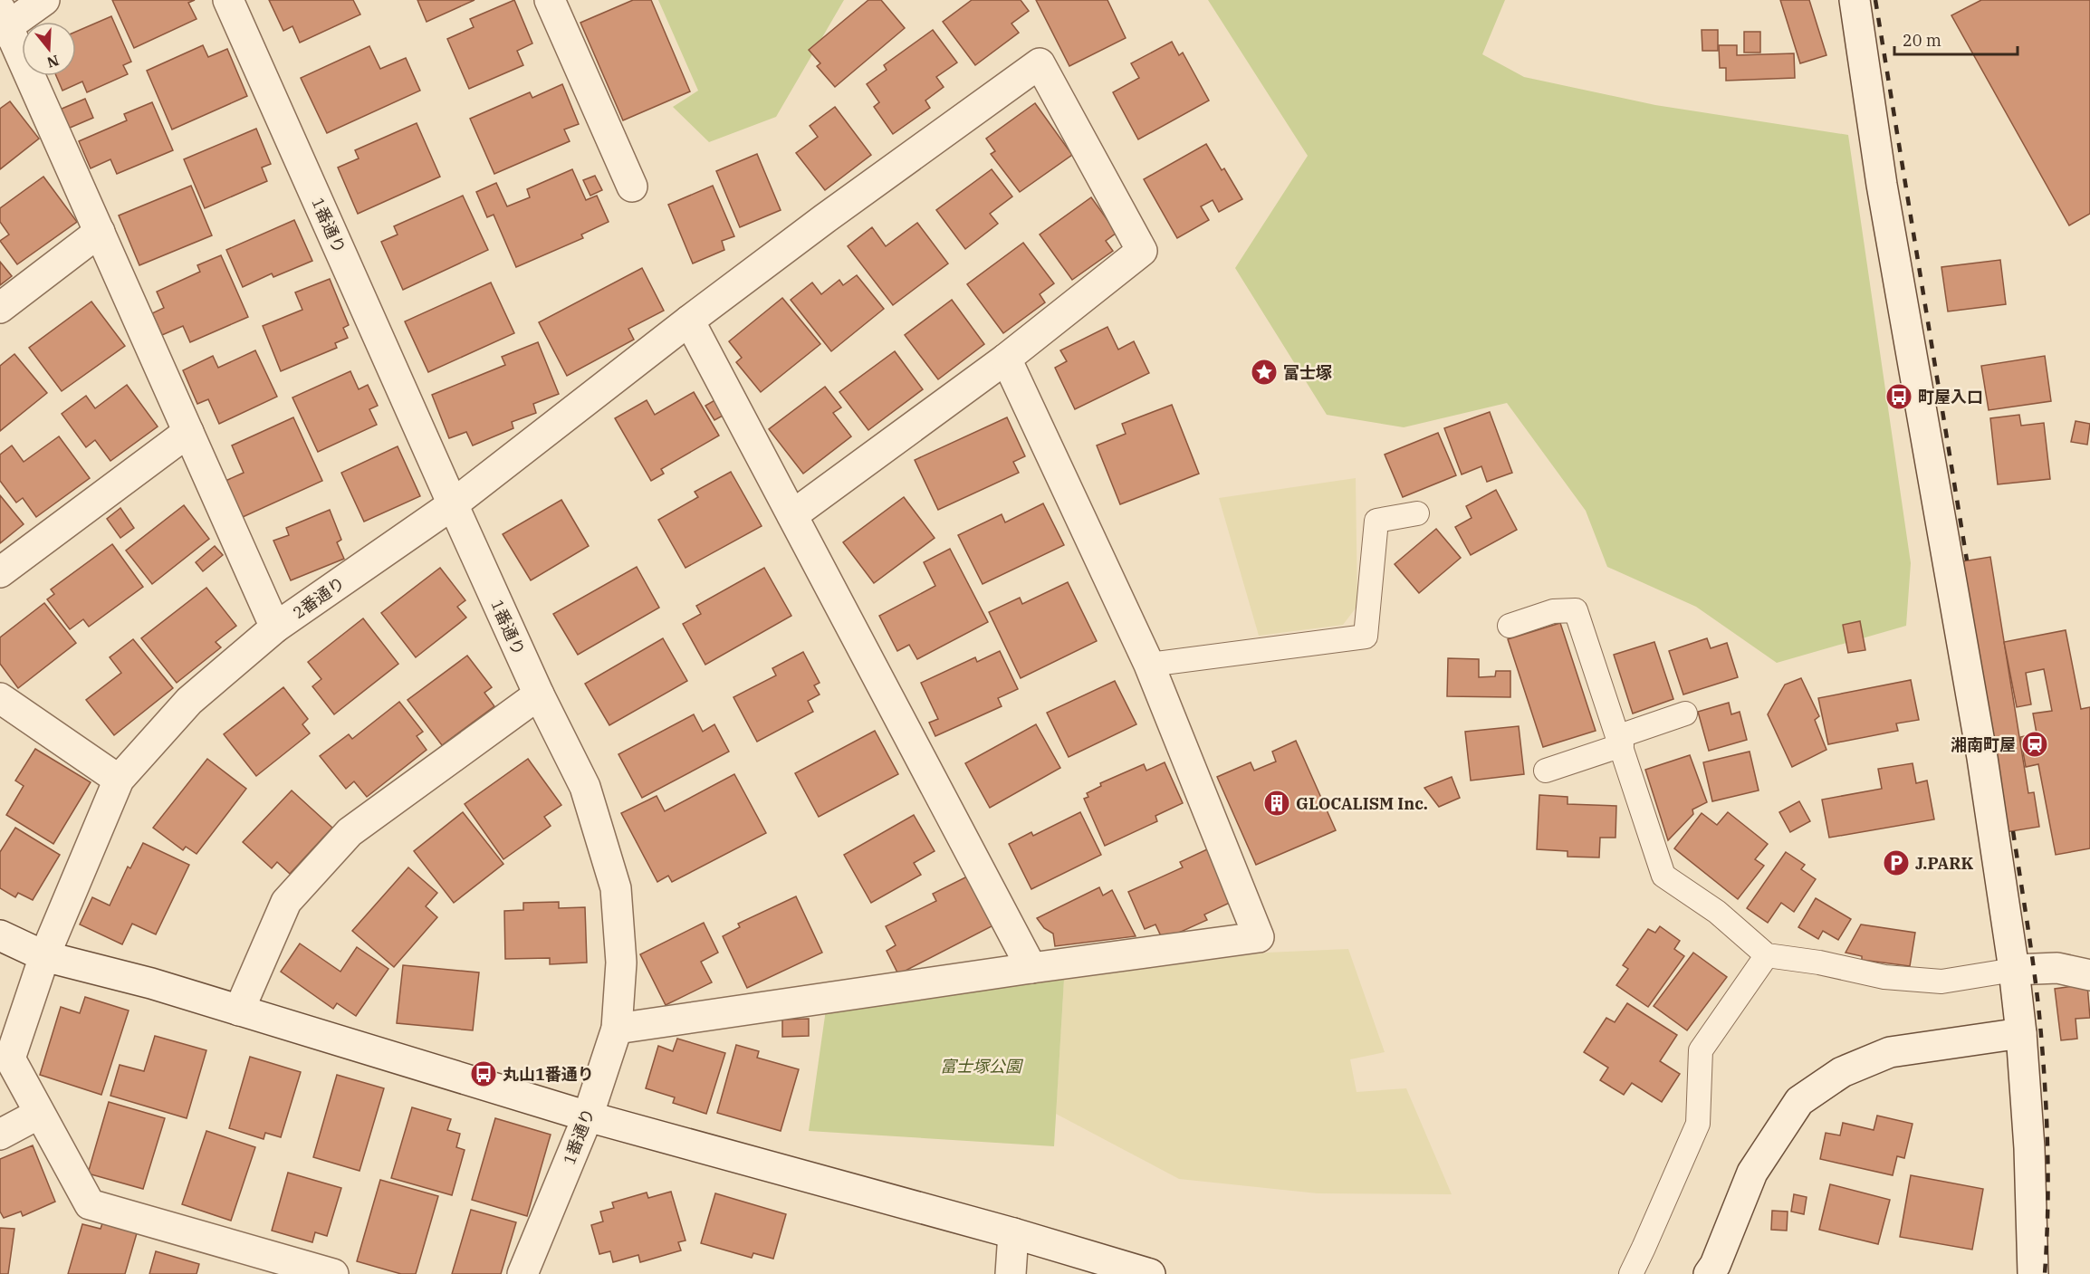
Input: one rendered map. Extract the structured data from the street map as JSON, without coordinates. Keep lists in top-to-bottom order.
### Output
{
  "streets": {
    "street": ["1番通り", "2番通り"]
  },
  "crossings": [
    ["1番通り", "2番通り"]
  ],
  "parks": ["富士塚公園"],
  "places": {
    "place": ["富士塚"],
    "bus stop": ["町屋入口", "丸山1番通り"],
    "station": ["湘南町屋"],
    "building": ["GLOCALISM Inc."],
    "parking": ["J.PARK"]
  },
  "scale_bar": "20 m",
  "north": "bottom"
}
